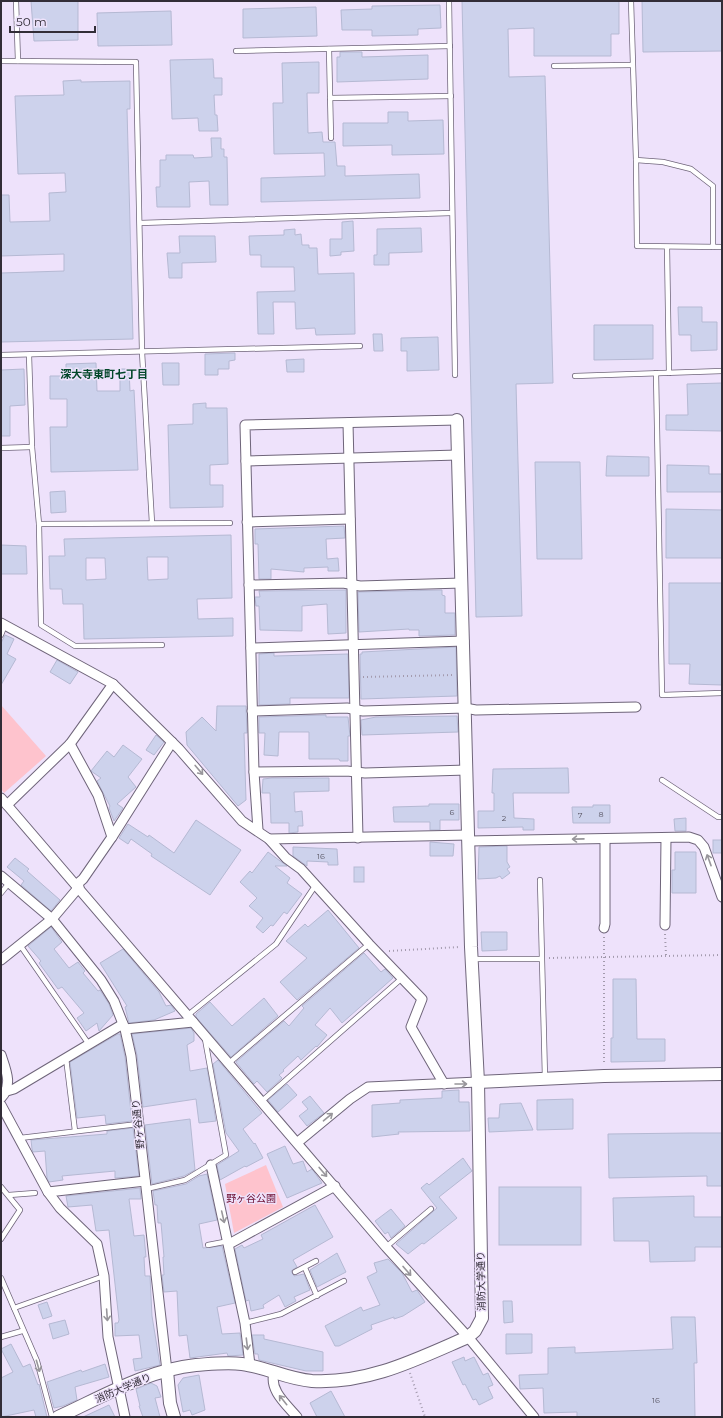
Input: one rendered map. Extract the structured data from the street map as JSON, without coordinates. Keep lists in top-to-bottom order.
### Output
{
  "streets": {
    "street": ["野ヶ谷通り", "消防大学通り"]
  },
  "crossings": [
    ["野ヶ谷通り", "消防大学通り"]
  ],
  "districts": ["深大寺東町七丁目"],
  "parks": ["野ヶ谷公園"],
  "house_numbers": [
    "6",
    "8",
    "7",
    "2",
    "16",
    "16"
  ],
  "scale_bar": "50 m"
}
